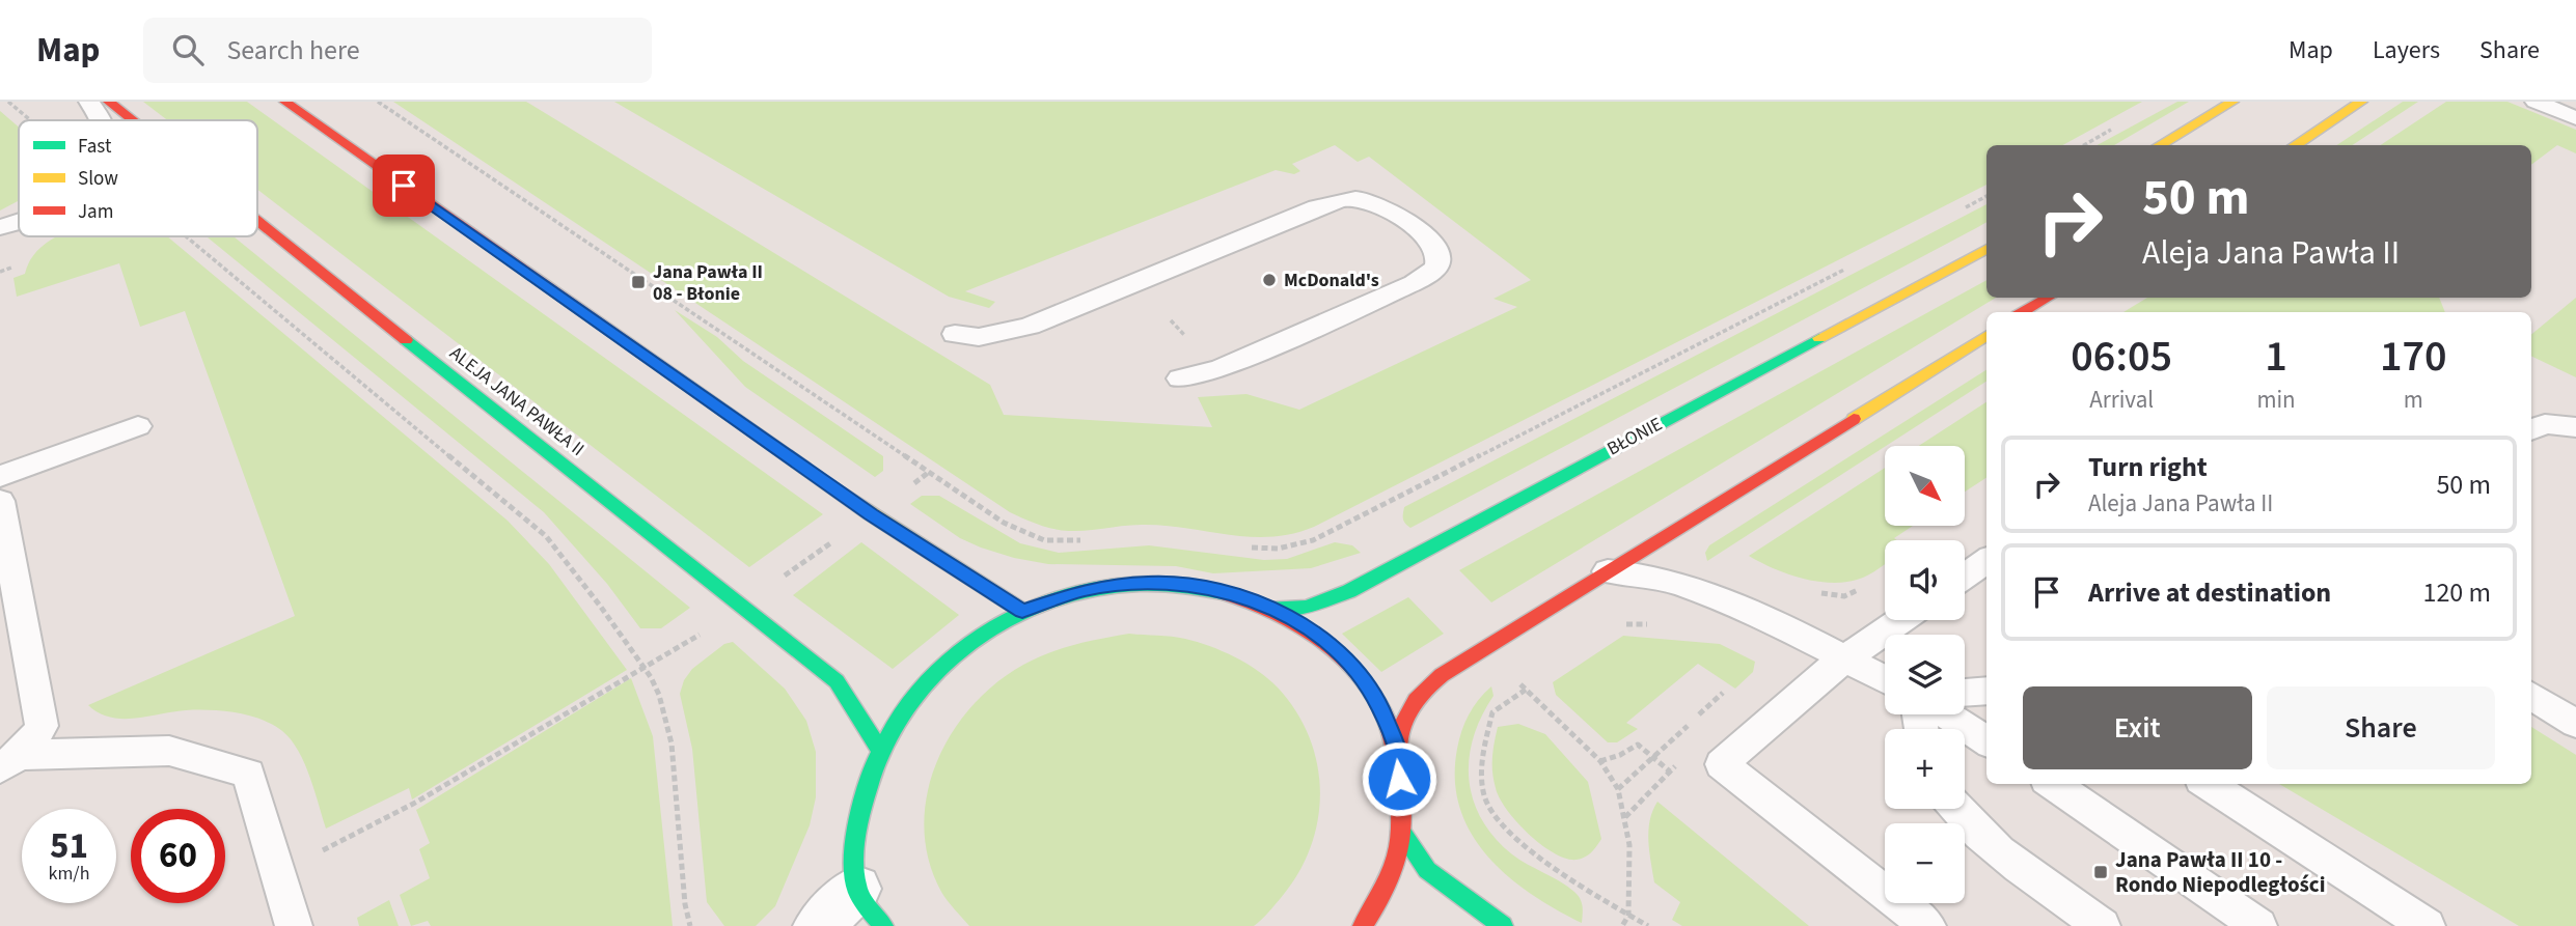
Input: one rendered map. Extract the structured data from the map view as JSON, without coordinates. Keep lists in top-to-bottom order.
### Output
{
  "streets": {
    "main road": ["ALEJA JANA PAWŁA II", "BŁONIE"]
  },
  "places": {
    "other": ["McDonald's"],
    "transit": ["Jana Pawła II 08 - Błonie", "Jana Pawła II 10 - Rondo Niepodległości"]
  },
  "legend": ["Fast", "Slow", "Jam"],
  "north": "bottom right",
  "page": {
    "header": "Map",
    "search": "Search here",
    "nav": ["Map", "Layers", "Share"],
    "turn": ["50 m", "Aleja Jana Pawła II"],
    "eta": [
      "06:05",
      "Arrival",
      "1",
      "min",
      "170",
      "m"
    ],
    "list": [
      {
        "name": "Turn right",
        "note": "Aleja Jana Pawła II",
        "value": "50 m"
      },
      {
        "name": "Arrive at destination",
        "value": "120 m"
      }
    ],
    "map_buttons": ["+", "−"],
    "buttons": ["Exit", "Share"],
    "speed": "51 km/h",
    "limit": "60"
  }
}
